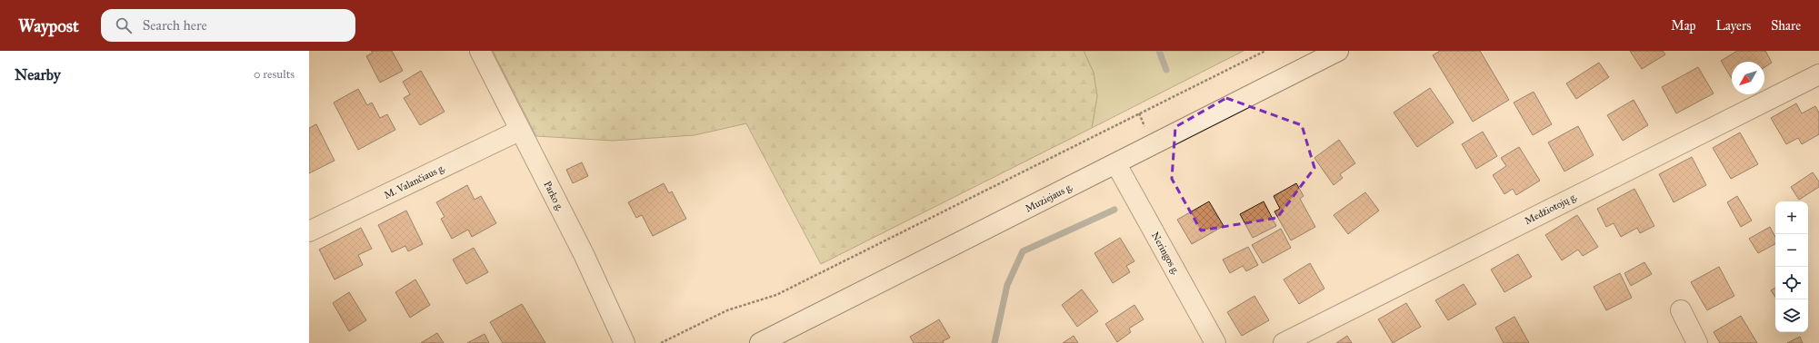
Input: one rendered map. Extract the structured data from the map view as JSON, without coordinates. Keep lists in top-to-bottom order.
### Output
{
  "streets": {
    "street": [
      "M. Valančiaus g.",
      "Parko g.",
      "Muziejaus g.",
      "Medžiotojų g.",
      "Neringos g."
    ]
  },
  "crossings": [
    ["M. Valančiaus g.", "Parko g."],
    ["Muziejaus g.", "Neringos g."]
  ],
  "north": "bottom left",
  "page": {
    "header": "Waypost",
    "search": "Search here",
    "nav": ["Map", "Layers", "Share"],
    "heading": ["Nearby", "0 results"],
    "map_buttons": ["+", "−"]
  }
}
